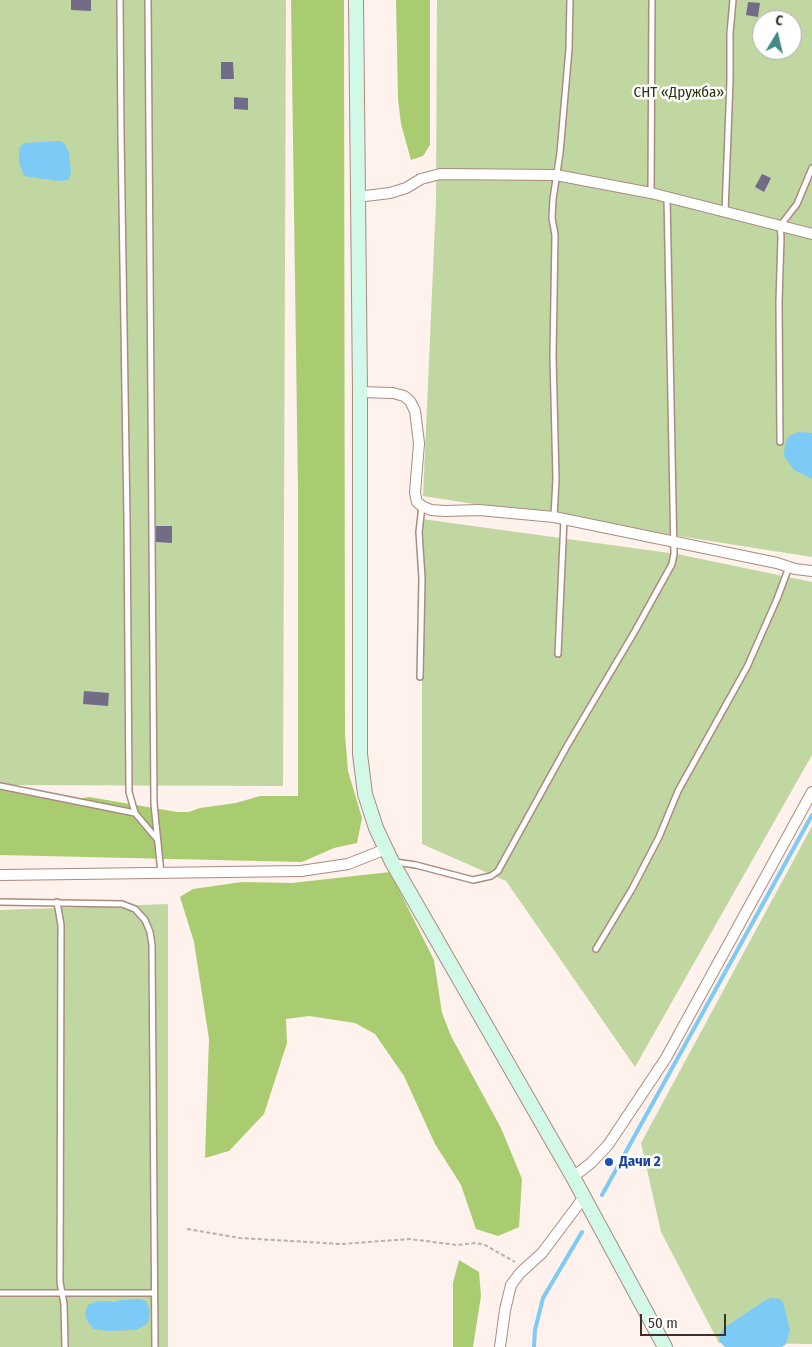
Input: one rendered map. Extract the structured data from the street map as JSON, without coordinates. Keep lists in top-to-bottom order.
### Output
{
  "parks": ["СНТ «Дружба»"],
  "places": ["Дачи 2"],
  "scale_bar": "50 m",
  "north": "top"
}
